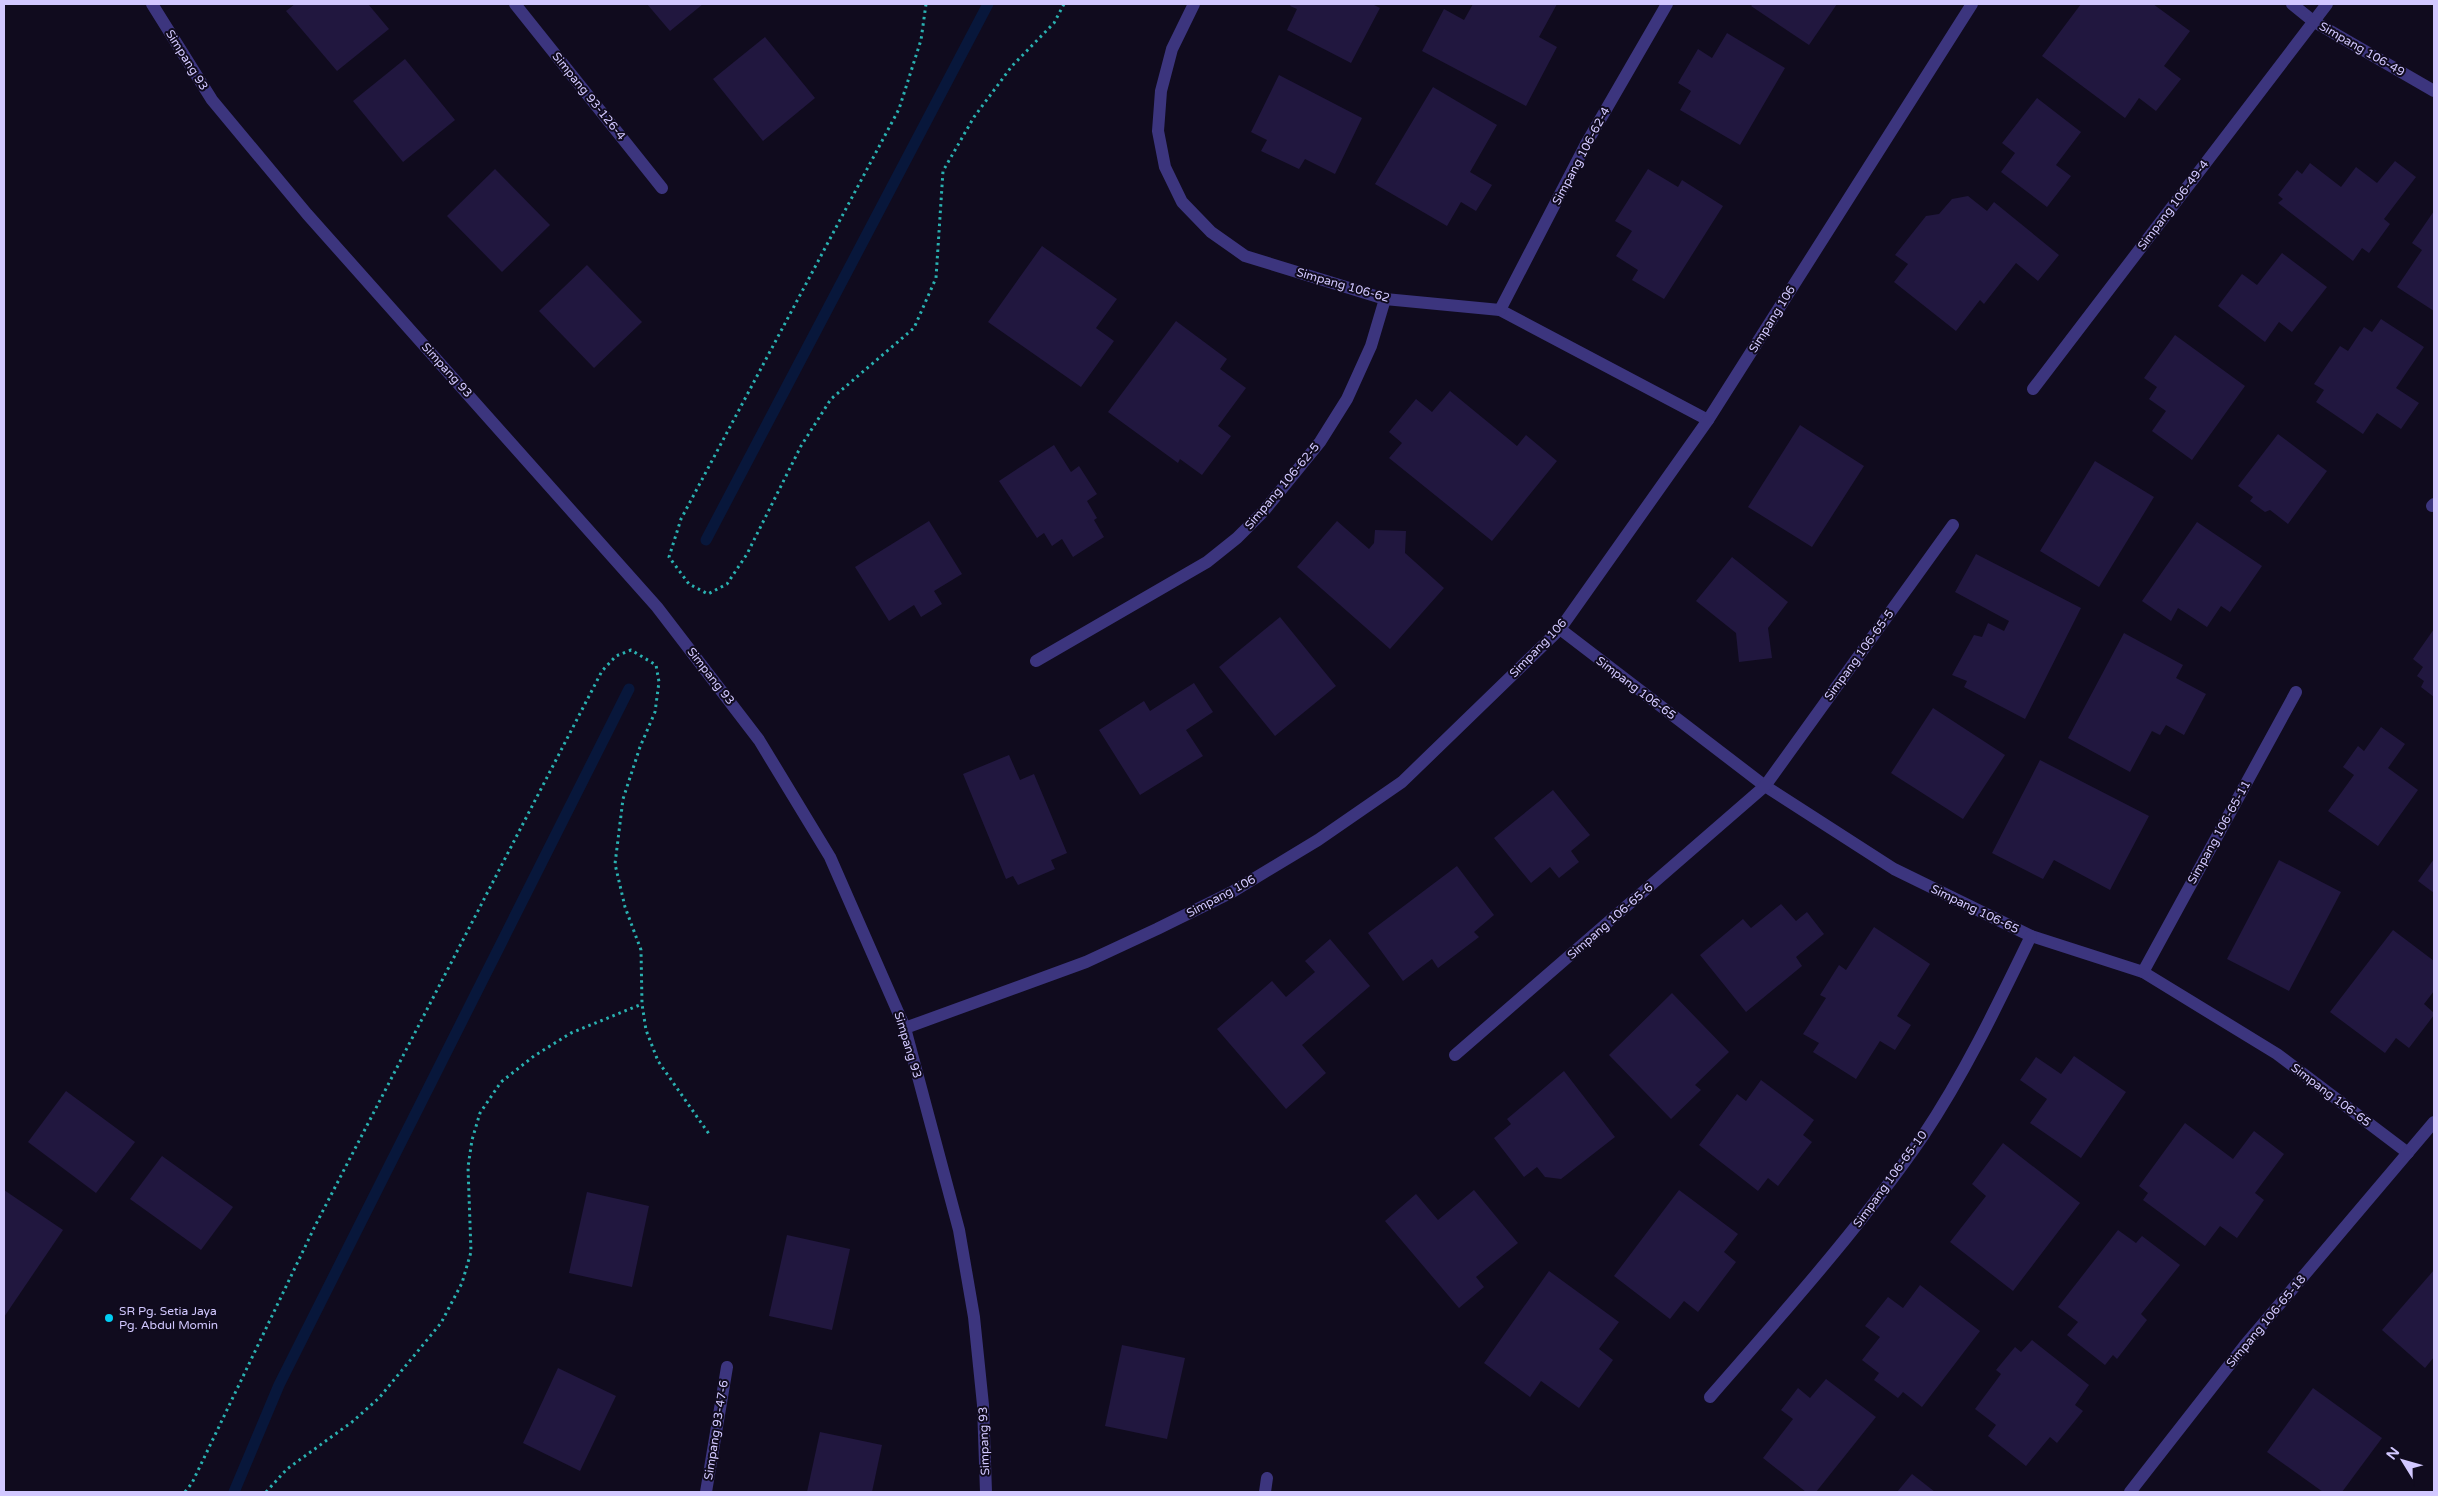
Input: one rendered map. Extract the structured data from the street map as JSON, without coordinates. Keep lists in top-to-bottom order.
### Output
{
  "streets": {
    "street": [
      "Simpang 106-49",
      "Simpang 93",
      "Simpang 93-126-4",
      "Simpang 106-62-4",
      "Simpang 106-49-4",
      "Simpang 106-62",
      "Simpang 106",
      "Simpang 106-62-5",
      "Simpang 106-65-5",
      "Simpang 106-65",
      "Simpang 106-65-11",
      "Simpang 106-65-6",
      "Simpang 106-65-10",
      "Simpang 106-65-18",
      "Simpang 93-47-6"
    ]
  },
  "crossings": [
    ["Simpang 106-49", "Simpang 106-49-4"],
    ["Simpang 93", "Simpang 106"],
    ["Simpang 106-62-4", "Simpang 106-62"],
    ["Simpang 106-62", "Simpang 106"],
    ["Simpang 106-62", "Simpang 106-62-5"],
    ["Simpang 106", "Simpang 106-65"],
    ["Simpang 106-65-5", "Simpang 106-65"],
    ["Simpang 106-65-5", "Simpang 106-65-6"],
    ["Simpang 106-65", "Simpang 106-65-11"],
    ["Simpang 106-65", "Simpang 106-65-6"],
    ["Simpang 106-65", "Simpang 106-65-10"],
    ["Simpang 106-65", "Simpang 106-65-18"]
  ],
  "places": ["SR Pg. Setia Jaya Pg. Abdul Momin"],
  "north": "top left"
}
